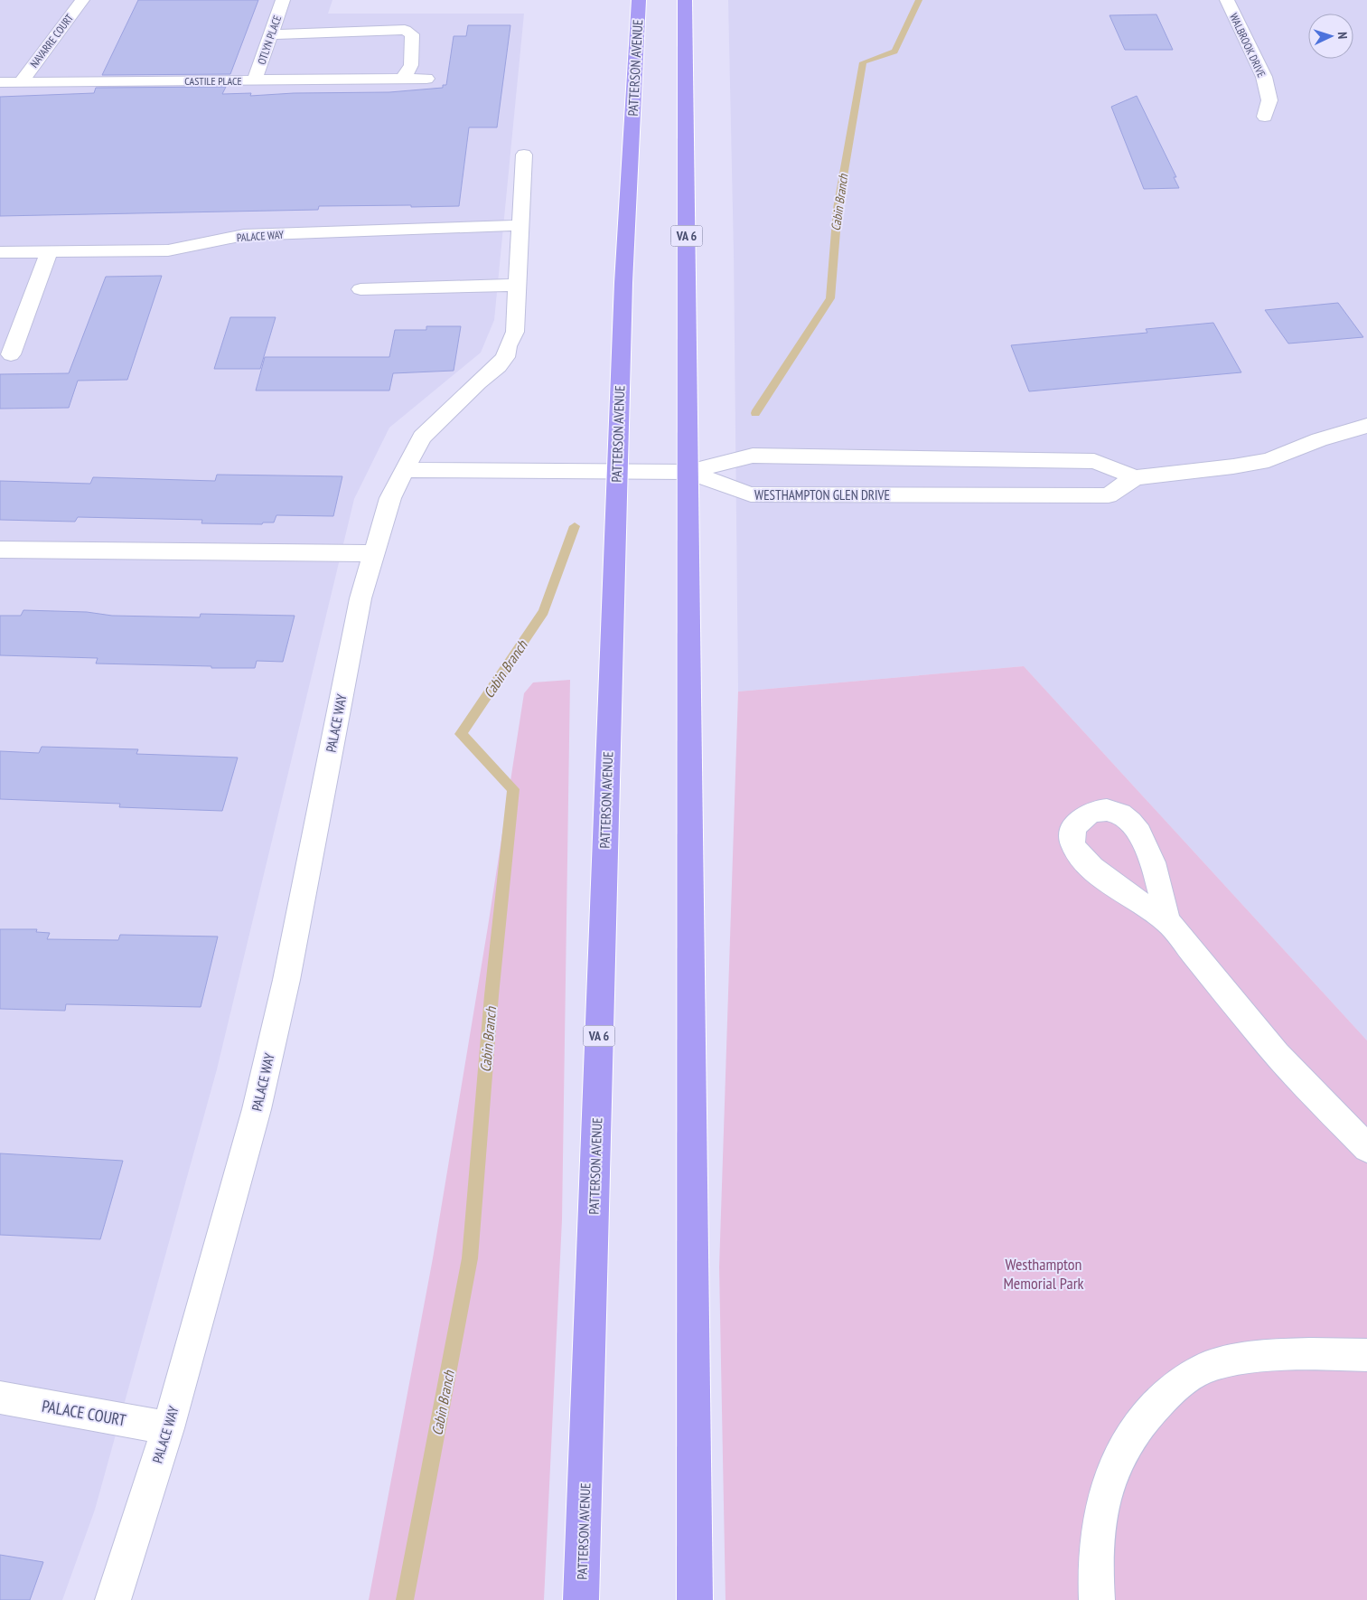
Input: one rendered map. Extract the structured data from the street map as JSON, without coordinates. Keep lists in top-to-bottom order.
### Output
{
  "streets": {
    "main road": ["PATTERSON AVENUE", "VA 6"],
    "street": [
      "OTLYN PLACE",
      "NAVARRE COURT",
      "WALBROOK DRIVE",
      "CASTILE PLACE",
      "PALACE WAY",
      "WESTHAMPTON GLEN DRIVE",
      "PALACE COURT"
    ]
  },
  "crossings": [
    ["OTLYN PLACE", "CASTILE PLACE"],
    ["NAVARRE COURT", "CASTILE PLACE"],
    ["PALACE WAY", "PALACE COURT"],
    ["VA 6", "WESTHAMPTON GLEN DRIVE"]
  ],
  "water": ["Cabin Branch"],
  "parks": ["Westhampton Memorial Park"],
  "north": "right"
}
